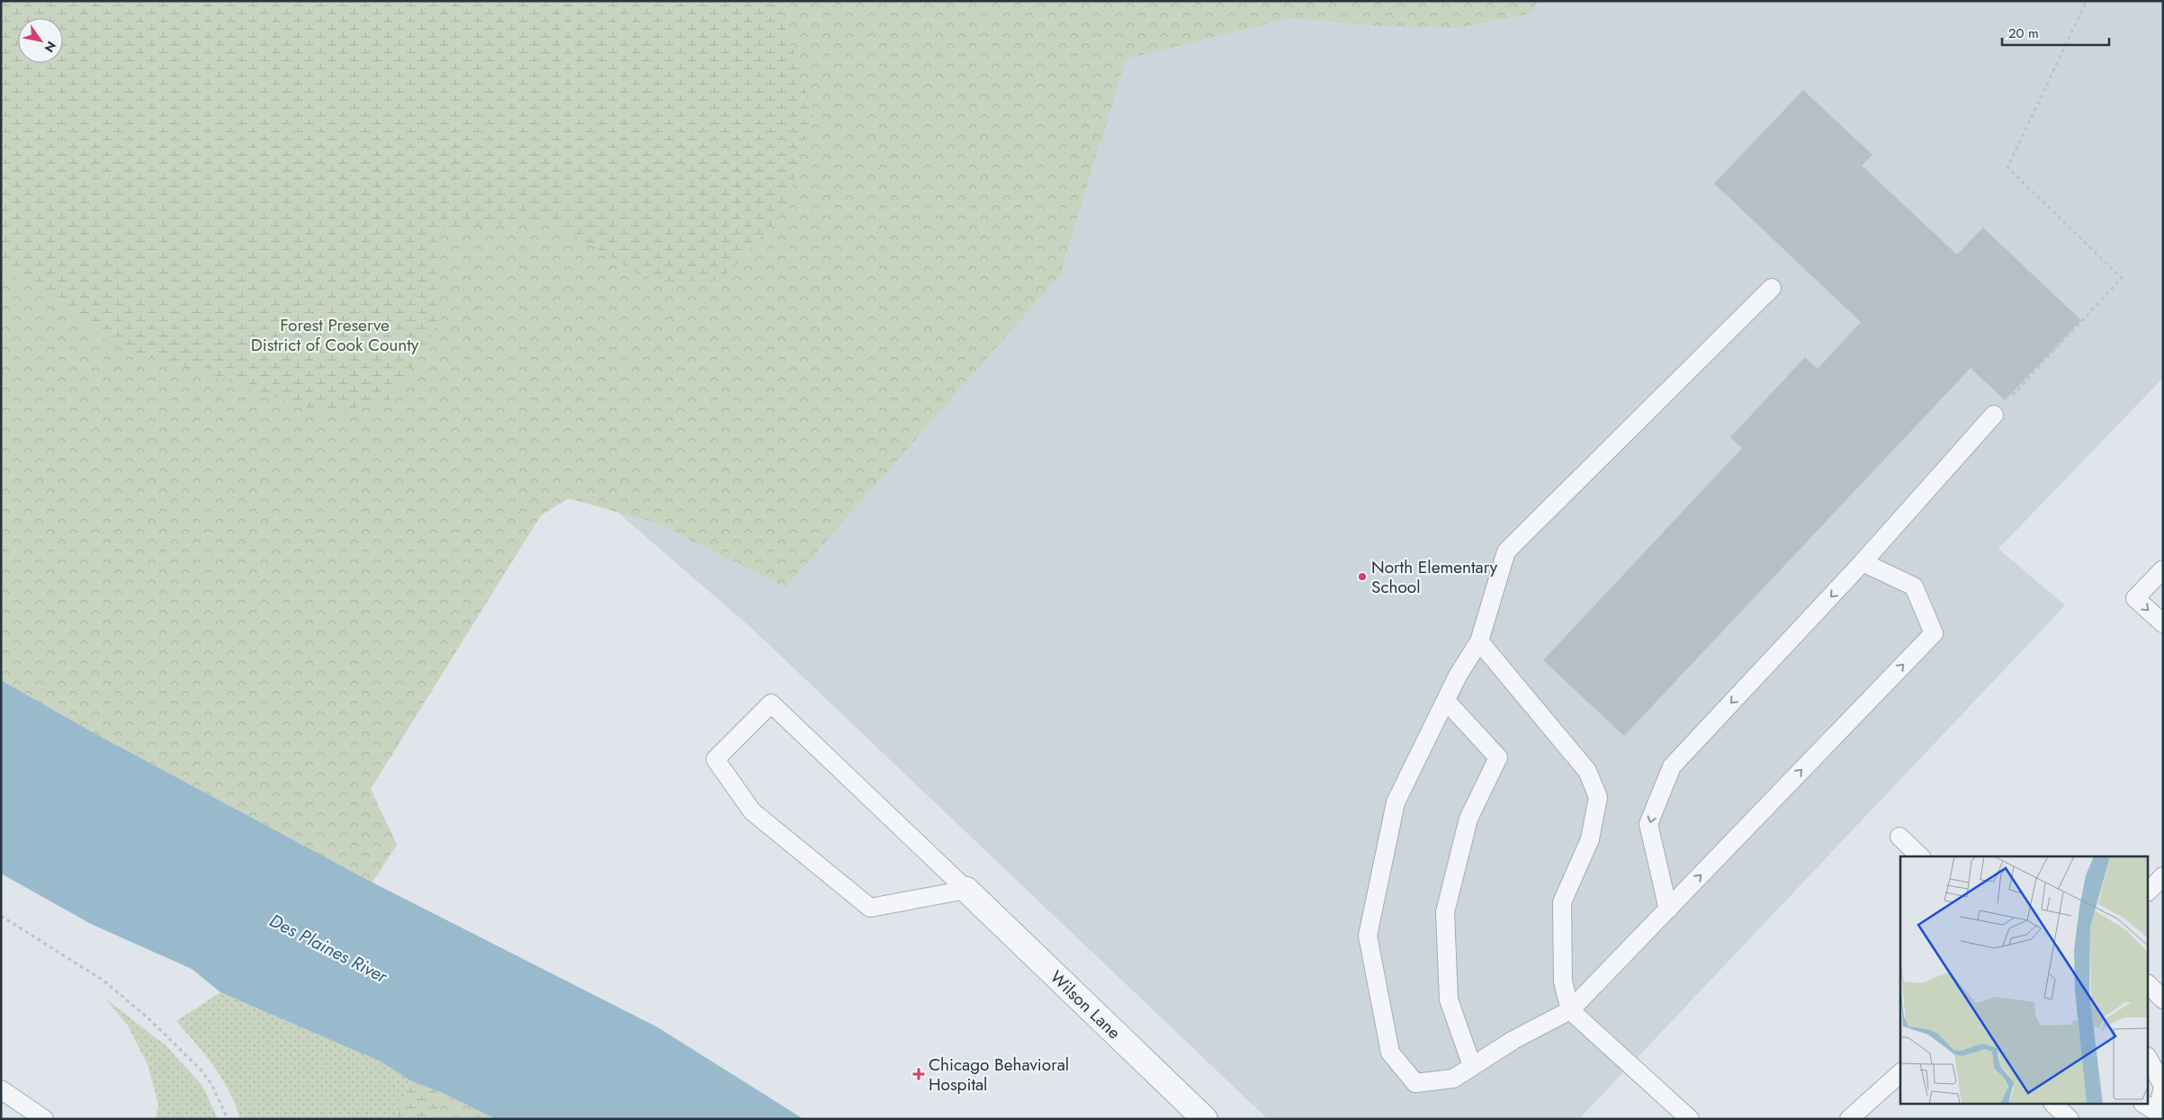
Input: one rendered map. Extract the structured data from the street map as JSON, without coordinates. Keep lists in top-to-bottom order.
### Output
{
  "streets": {
    "street": ["Wilson Lane"]
  },
  "water": ["Des Plaines River"],
  "parks": ["Forest Preserve District of Cook County"],
  "places": {
    "other": ["North Elementary School"],
    "health": ["Chicago Behavioral Hospital"]
  },
  "scale_bar": "20 m",
  "north": "bottom right"
}
